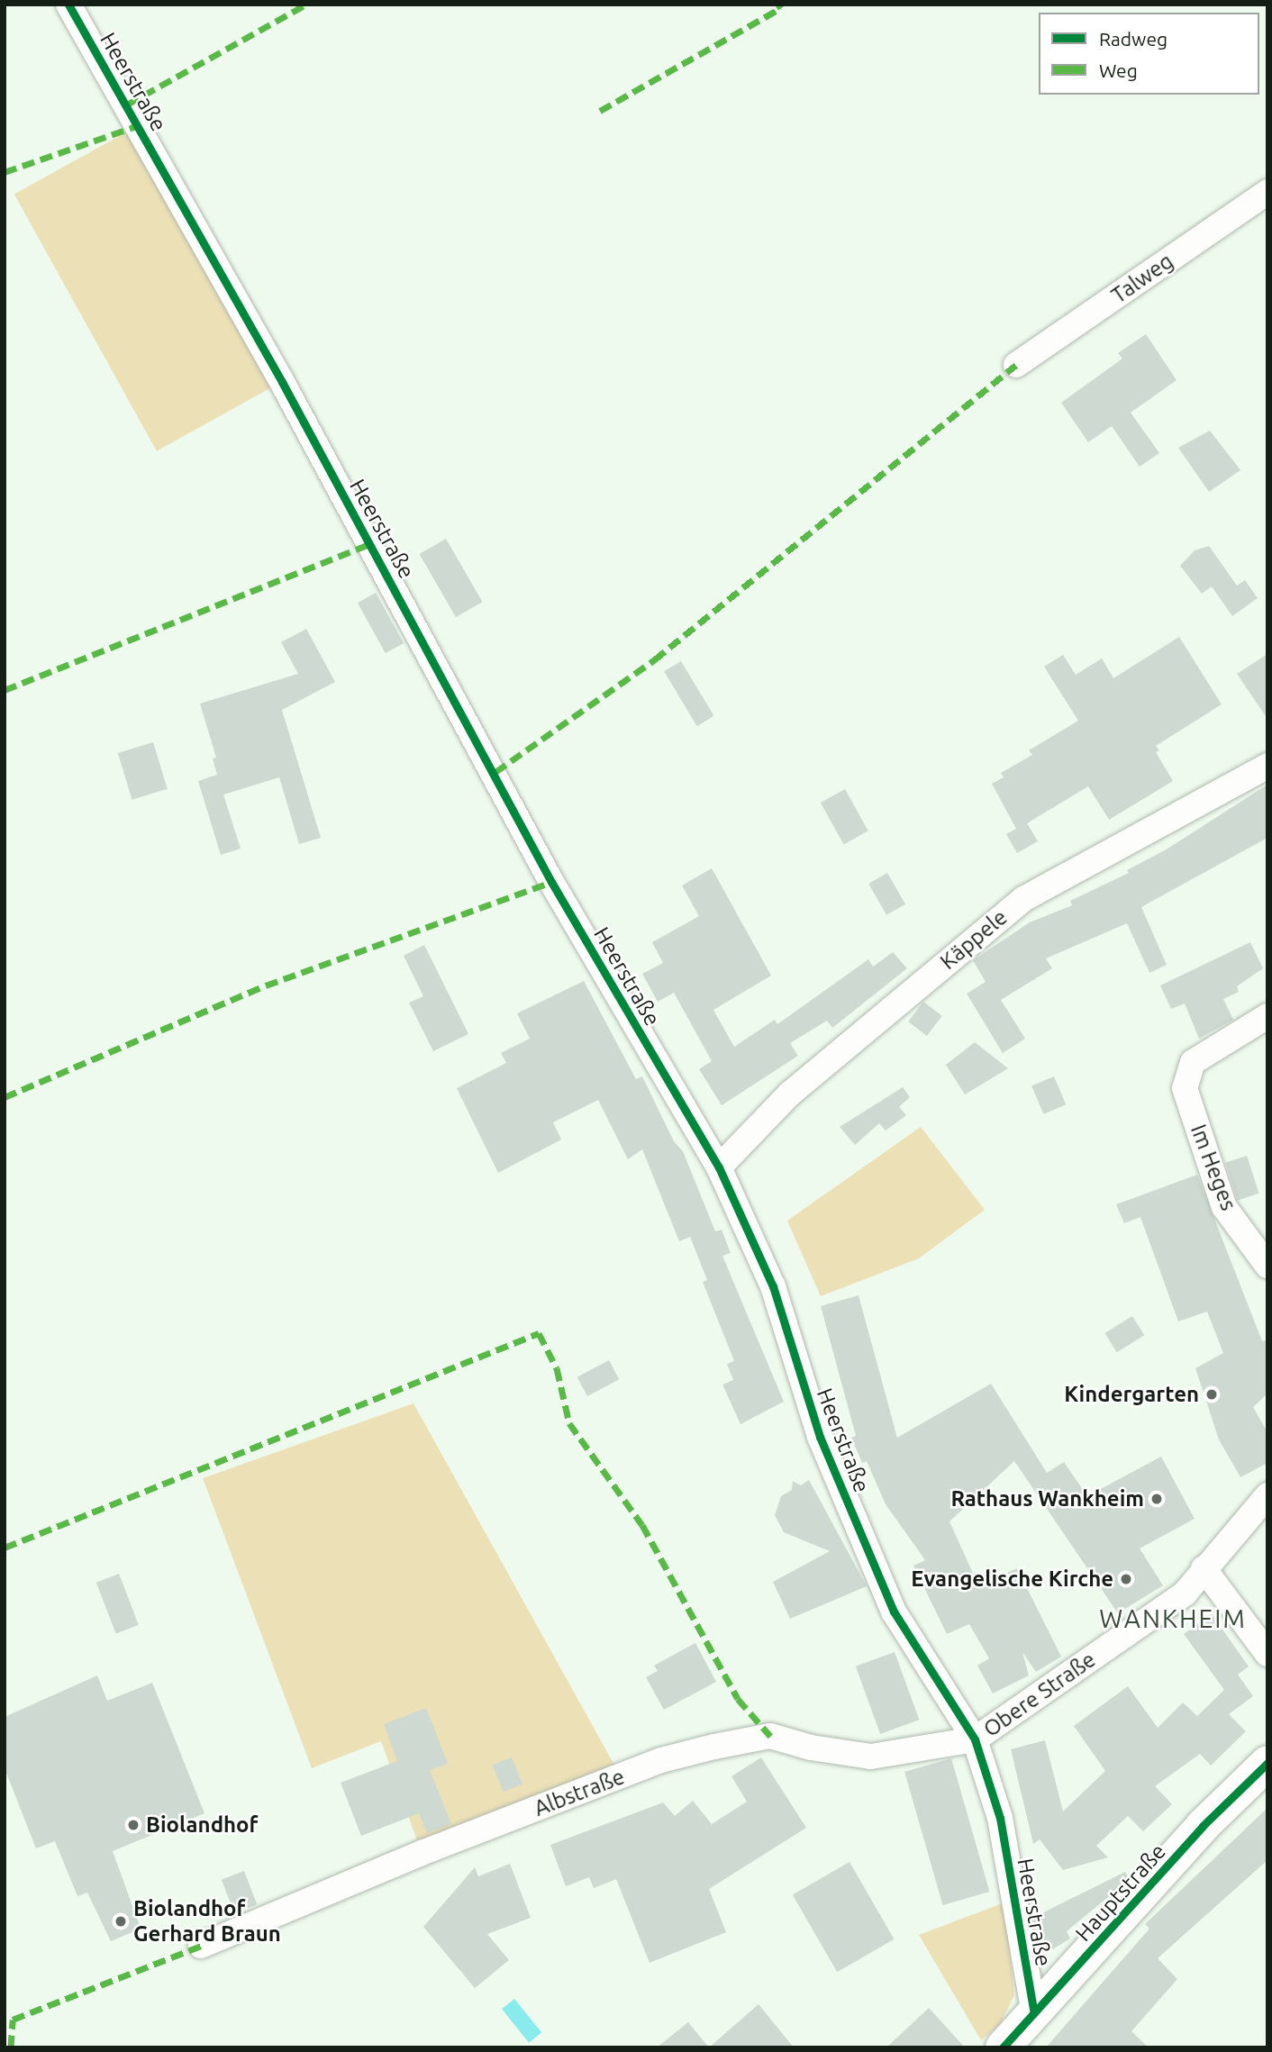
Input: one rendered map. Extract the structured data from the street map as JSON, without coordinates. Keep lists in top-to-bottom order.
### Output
{
  "streets": {
    "street": [
      "Heerstraße",
      "Talweg",
      "Käppele",
      "Im Heges",
      "Obere Straße",
      "Albstraße",
      "Hauptstraße"
    ]
  },
  "crossings": [
    ["Heerstraße", "Käppele"],
    ["Heerstraße", "Obere Straße"],
    ["Heerstraße", "Albstraße"],
    ["Heerstraße", "Hauptstraße"],
    ["Obere Straße", "Albstraße"]
  ],
  "districts": ["WANKHEIM"],
  "places": [
    "Kindergarten",
    "Rathaus Wankheim",
    "Evangelische Kirche",
    "Biolandhof",
    "Biolandhof Gerhard Braun"
  ],
  "legend": ["Radweg", "Weg"]
}
